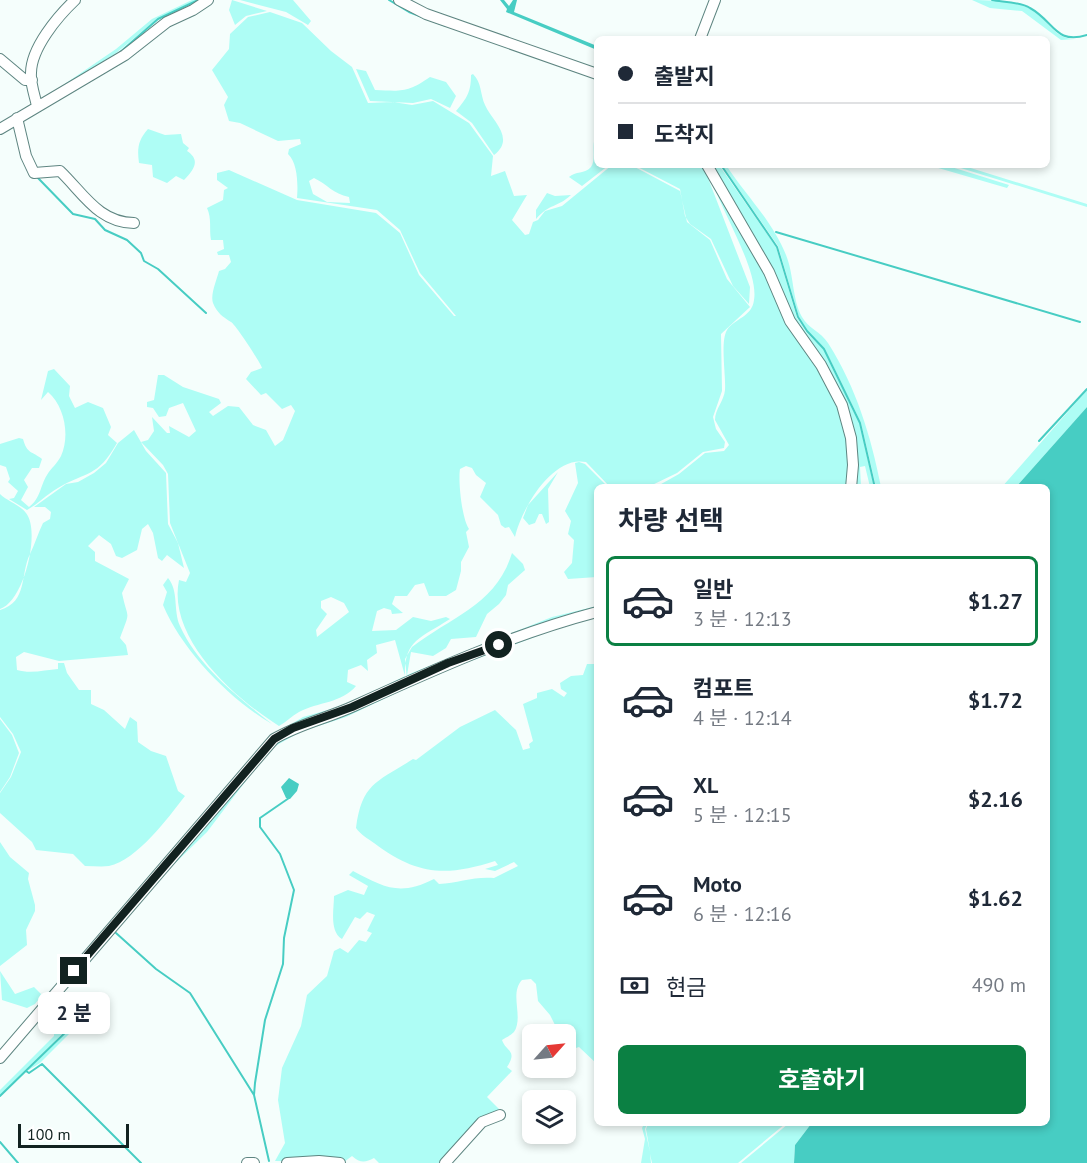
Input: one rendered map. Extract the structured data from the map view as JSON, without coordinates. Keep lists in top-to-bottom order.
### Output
{
  "scale_bar": "100 m",
  "north": "top right",
  "page": {
    "banner": ["출발지", "도착지"],
    "heading": "차량 선택",
    "list": [
      {
        "name": "일반",
        "note": "3 분 · 12:13",
        "value": "$1.27"
      },
      {
        "name": "컴포트",
        "note": "4 분 · 12:14",
        "value": "$1.72"
      },
      {
        "name": "XL",
        "note": "5 분 · 12:15",
        "value": "$2.16"
      },
      {
        "name": "Moto",
        "note": "6 분 · 12:16",
        "value": "$1.62"
      }
    ],
    "pay": ["현금", "490 m"],
    "bubble": "2 분",
    "buttons": "호출하기",
    "scale": "100 m"
  }
}
